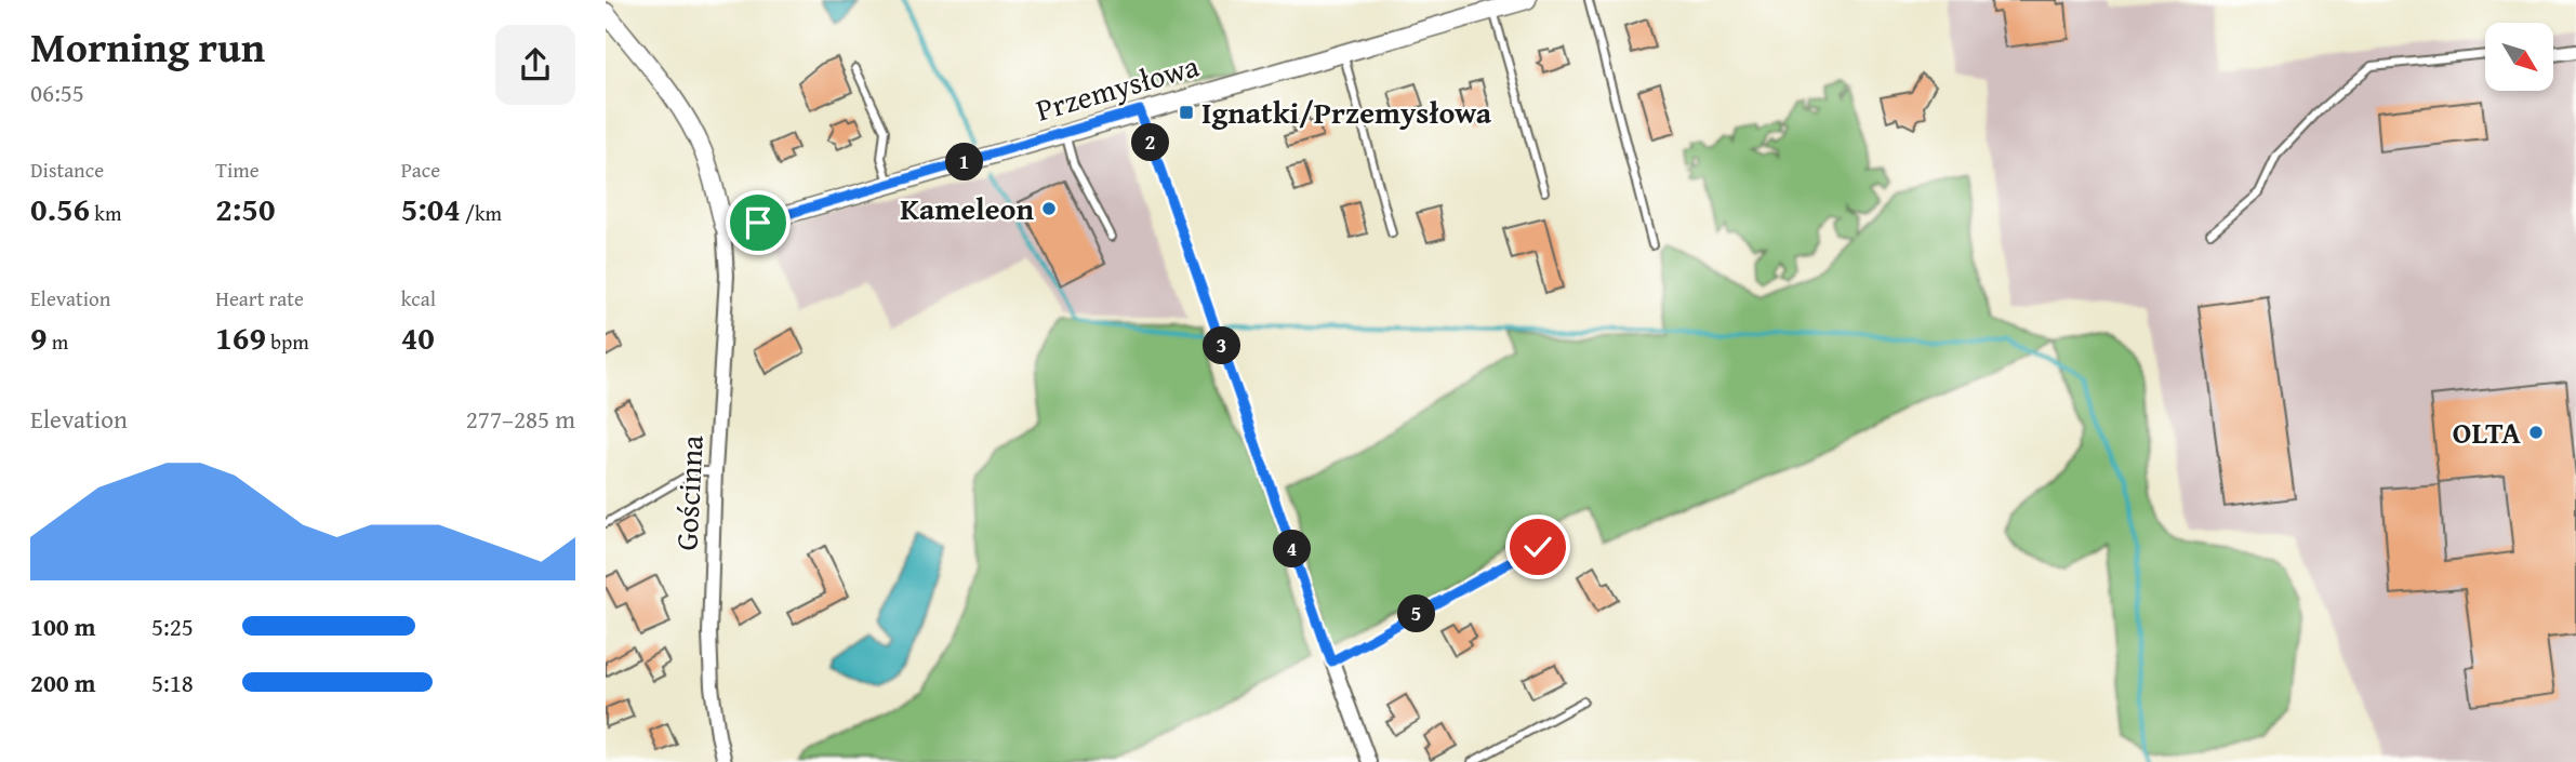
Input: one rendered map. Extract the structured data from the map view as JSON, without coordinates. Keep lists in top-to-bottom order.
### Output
{
  "streets": {
    "street": ["Przemysłowa", "Gościnna"]
  },
  "crossings": [
    ["Przemysłowa", "Gościnna"]
  ],
  "places": {
    "transit": ["Ignatki/Przemysłowa"],
    "other": ["Kameleon", "OLTA"]
  },
  "north": "bottom right",
  "page": {
    "heading": ["Morning run", "06:55"],
    "pins": [
      "2",
      "1",
      "3",
      "4",
      "5"
    ],
    "stats": [
      ["Distance", "0.56 km"],
      ["Time", "2:50"],
      ["Pace", "5:04 /km"],
      ["Elevation", "9 m"],
      ["Heart rate", "169 bpm"],
      ["kcal", "40"]
    ],
    "chart": ["Elevation", "277–285 m"],
    "list": [
      {
        "name": "100 m",
        "note": "5:25"
      },
      {
        "name": "200 m",
        "note": "5:18"
      }
    ]
  }
}
